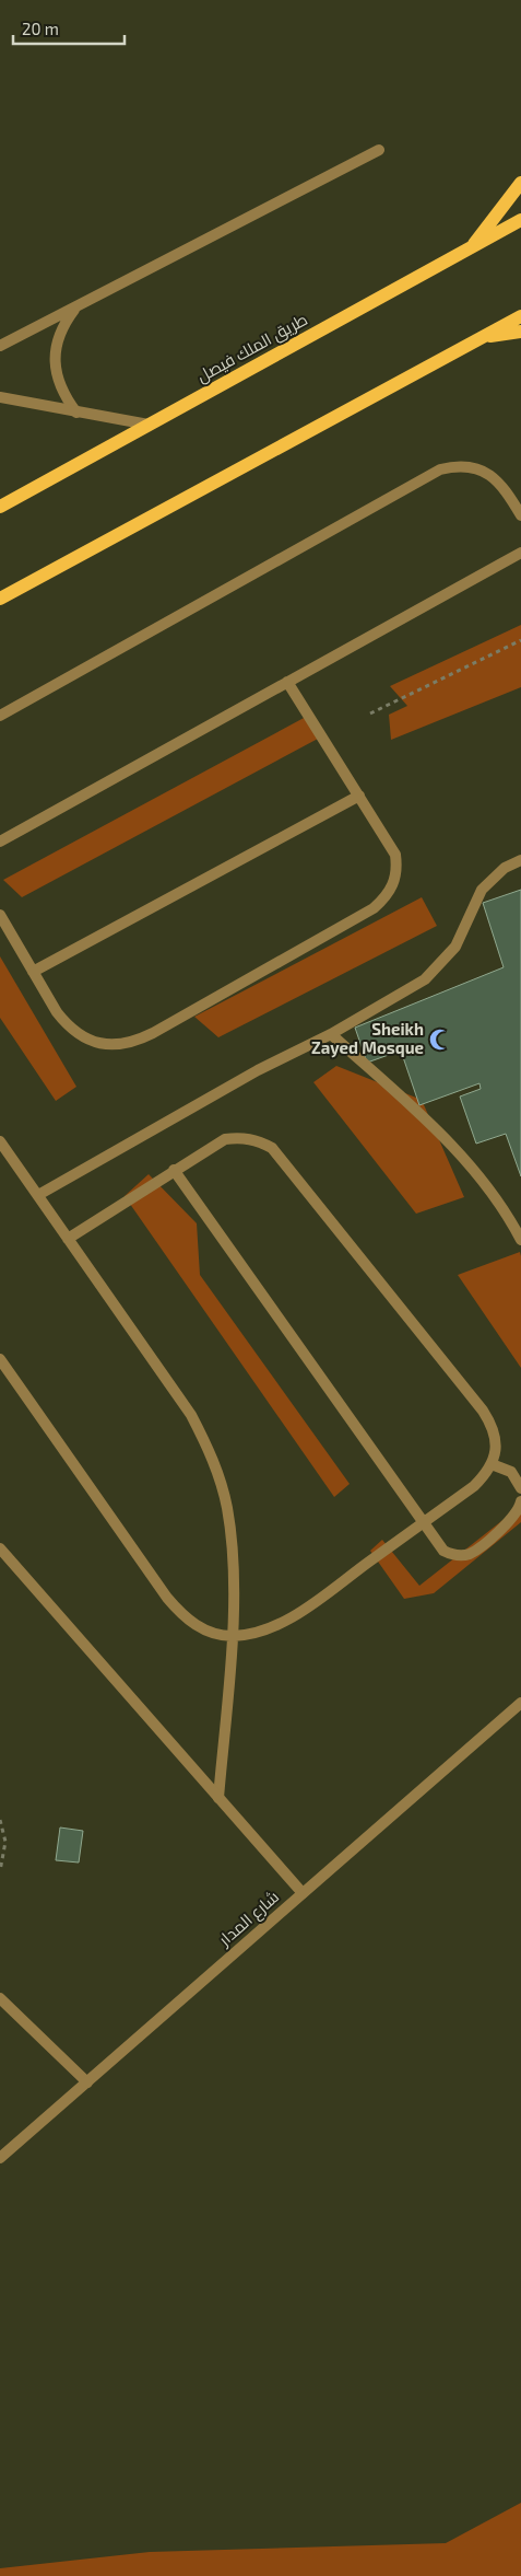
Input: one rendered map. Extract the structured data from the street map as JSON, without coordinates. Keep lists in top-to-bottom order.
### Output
{
  "streets": {
    "main road": ["طريق الملك فيصل"],
    "street": ["شارع المدار"]
  },
  "places": {
    "mosque": ["Sheikh Zayed Mosque"]
  },
  "scale_bar": "20 m"
}
